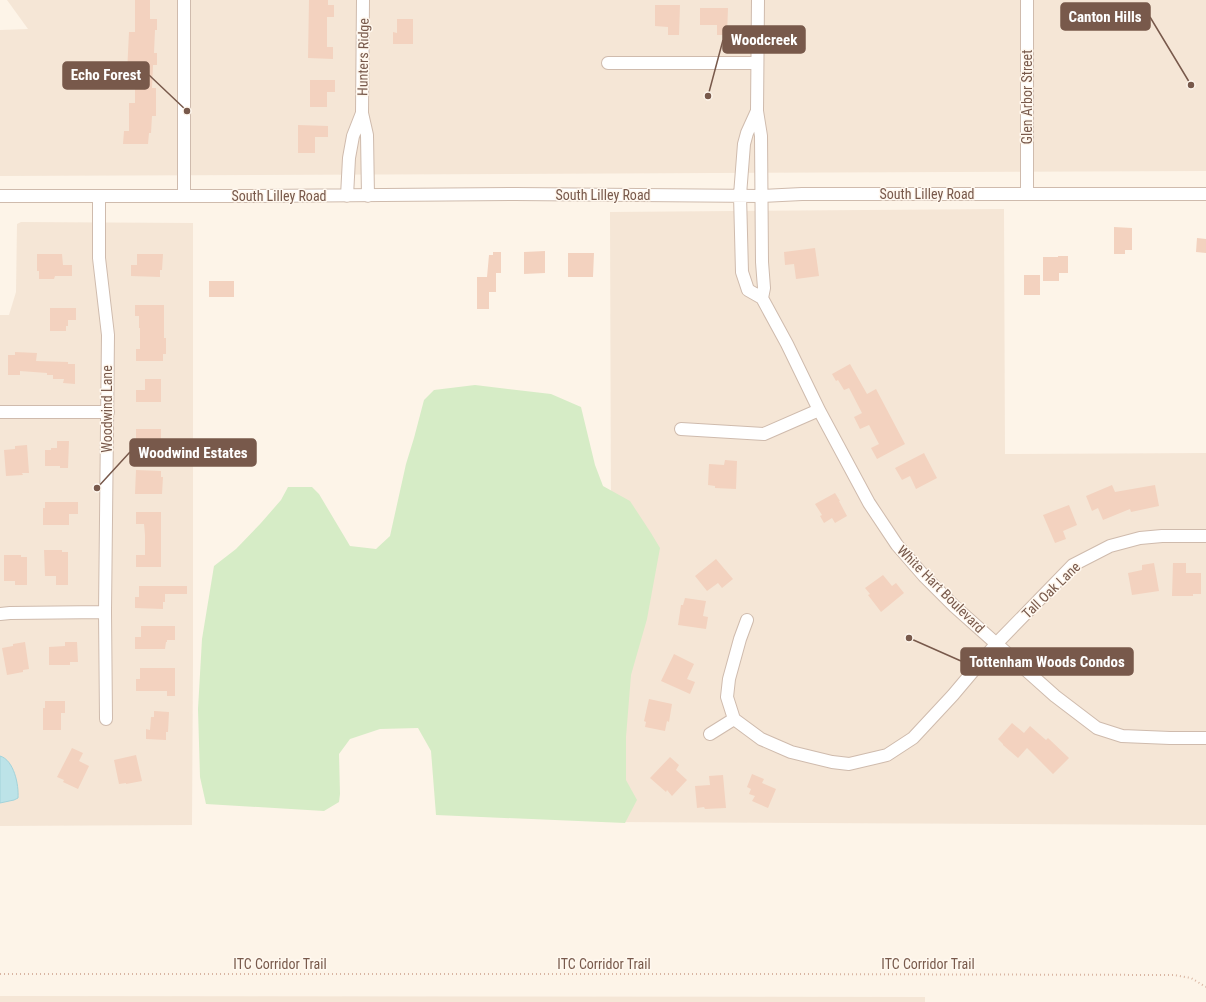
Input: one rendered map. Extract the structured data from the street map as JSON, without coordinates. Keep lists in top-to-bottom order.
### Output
{
  "streets": {
    "street": [
      "Hunters Ridge",
      "Glen Arbor Street",
      "South Lilley Road",
      "Woodwind Lane",
      "White Hart Boulevard",
      "Tall Oak Lane"
    ],
    "path": ["ITC Corridor Trail"]
  },
  "crossings": [
    ["Hunters Ridge", "South Lilley Road"],
    ["Glen Arbor Street", "South Lilley Road"],
    ["South Lilley Road", "Woodwind Lane"],
    ["South Lilley Road", "White Hart Boulevard"],
    ["White Hart Boulevard", "Tall Oak Lane"]
  ],
  "places": [
    "Canton Hills",
    "Woodcreek",
    "Echo Forest",
    "Woodwind Estates",
    "Tottenham Woods Condos"
  ]
}
